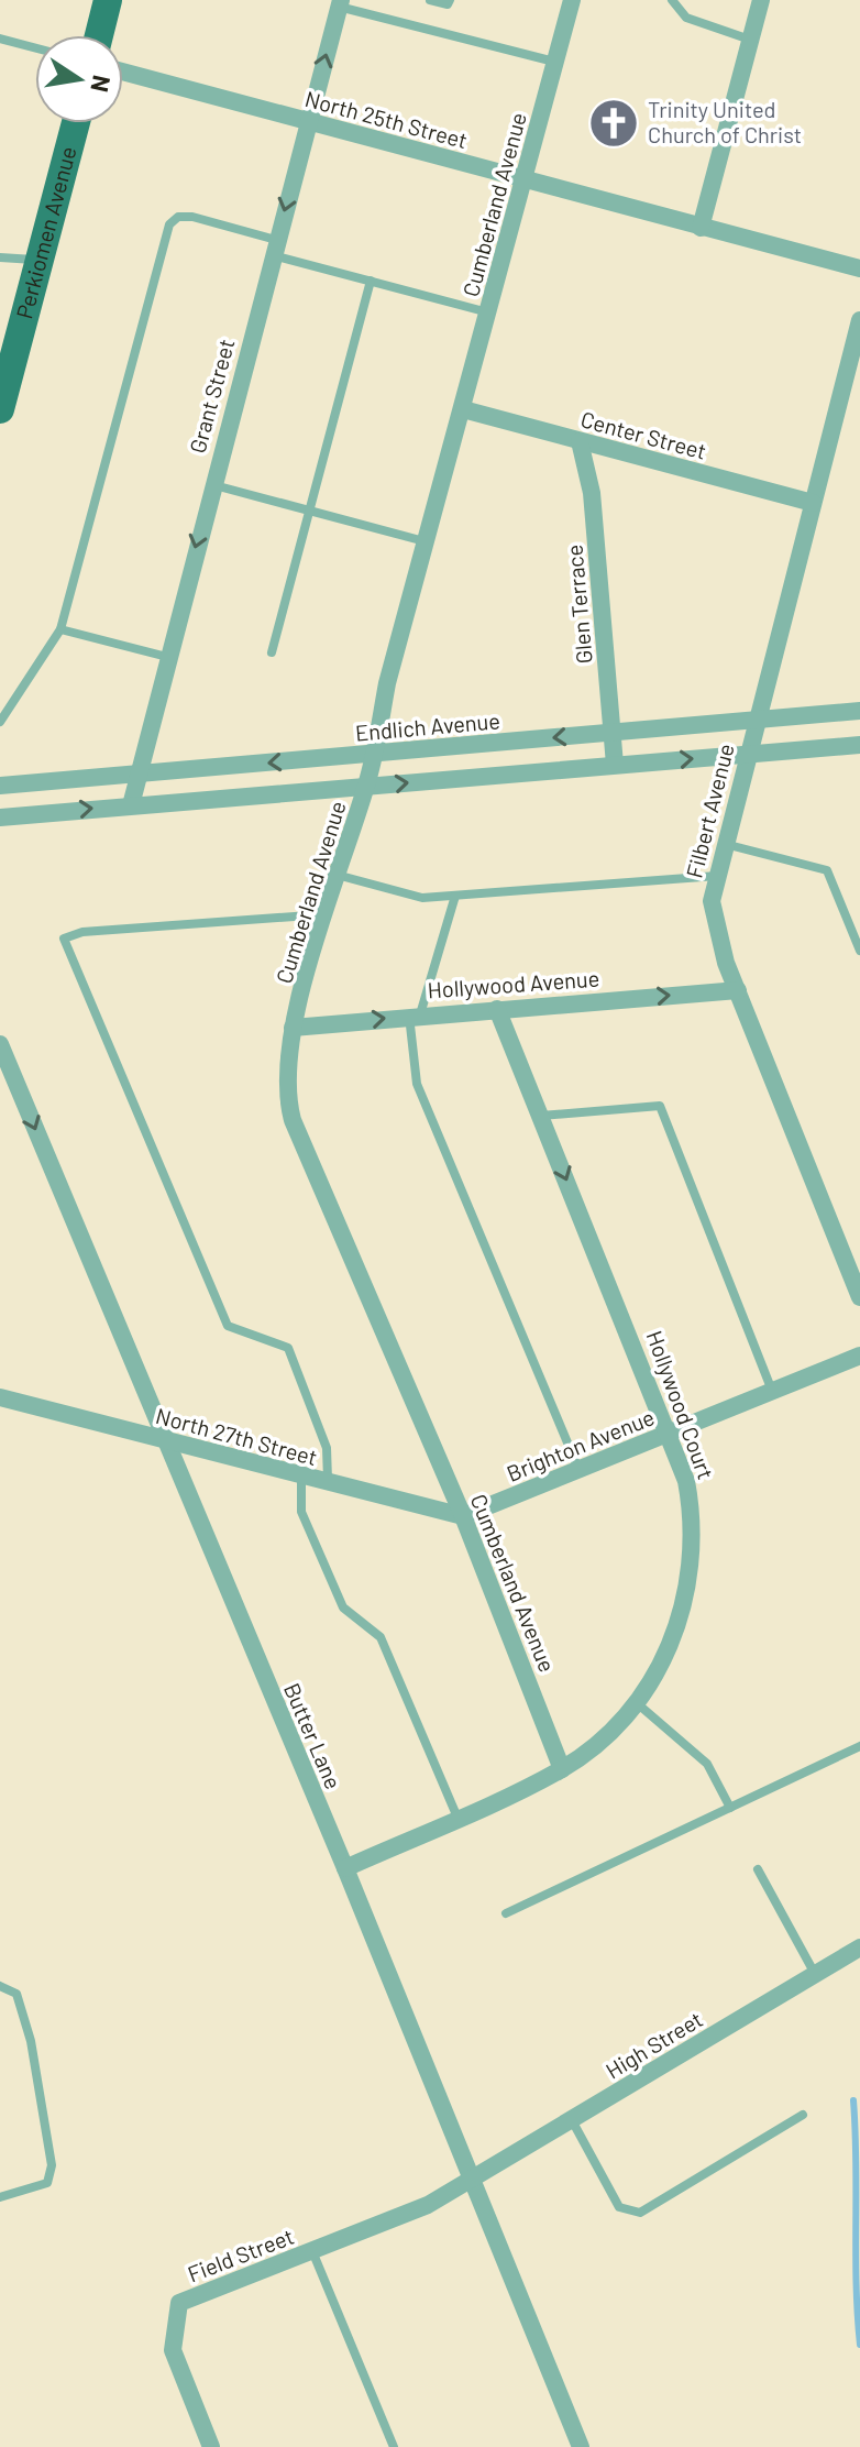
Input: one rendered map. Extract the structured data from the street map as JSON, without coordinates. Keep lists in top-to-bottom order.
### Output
{
  "streets": {
    "main road": ["Perkiomen Avenue"],
    "street": [
      "North 25th Street",
      "Cumberland Avenue",
      "Grant Street",
      "Center Street",
      "Glen Terrace",
      "Endlich Avenue",
      "Filbert Avenue",
      "Hollywood Avenue",
      "Hollywood Court",
      "North 27th Street",
      "Brighton Avenue",
      "Butter Lane",
      "High Street",
      "Field Street"
    ]
  },
  "crossings": [
    ["North 25th Street", "Cumberland Avenue"],
    ["North 25th Street", "Grant Street"],
    ["Cumberland Avenue", "Center Street"],
    ["Cumberland Avenue", "Endlich Avenue"],
    ["Cumberland Avenue", "Hollywood Avenue"],
    ["Cumberland Avenue", "Hollywood Court"],
    ["Cumberland Avenue", "North 27th Street"],
    ["Cumberland Avenue", "Brighton Avenue"],
    ["Grant Street", "Endlich Avenue"],
    ["Center Street", "Glen Terrace"],
    ["Center Street", "Filbert Avenue"],
    ["Glen Terrace", "Endlich Avenue"],
    ["Endlich Avenue", "Filbert Avenue"],
    ["Filbert Avenue", "Hollywood Avenue"],
    ["Hollywood Avenue", "Hollywood Court"],
    ["Hollywood Court", "Brighton Avenue"],
    ["Hollywood Court", "Butter Lane"],
    ["North 27th Street", "Brighton Avenue"],
    ["North 27th Street", "Butter Lane"],
    ["Butter Lane", "High Street"],
    ["High Street", "Field Street"]
  ],
  "one_way": ["Hollywood Avenue"],
  "places": {
    "church": ["Trinity United Church of Christ"]
  },
  "north": "right"
}
